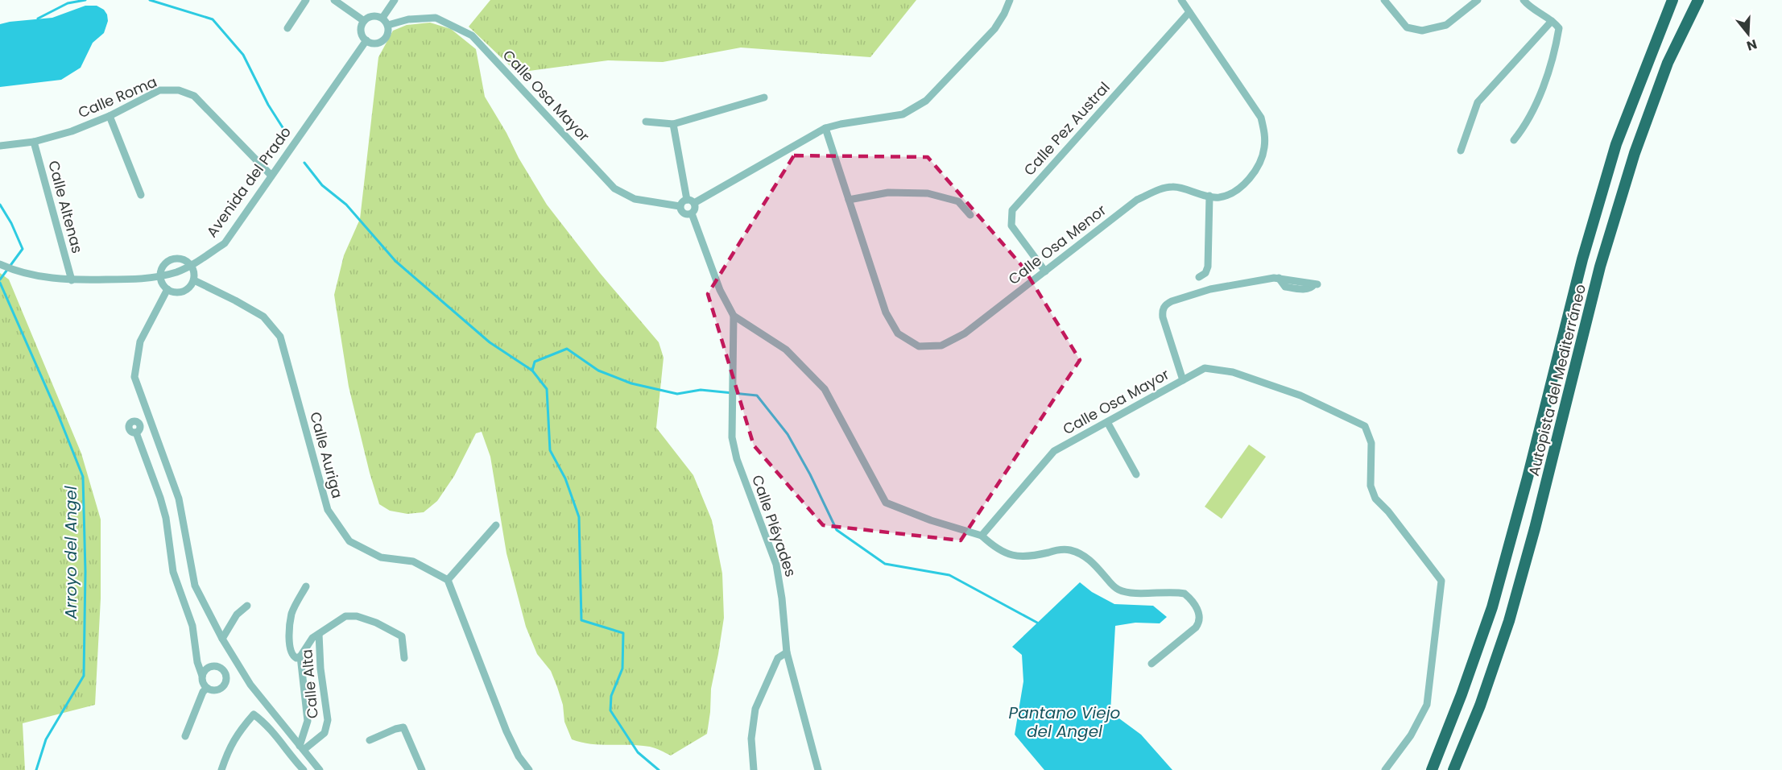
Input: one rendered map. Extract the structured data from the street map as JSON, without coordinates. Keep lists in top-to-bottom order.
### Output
{
  "streets": {
    "highway": ["Autopista del Mediterráneo"],
    "street": [
      "Calle Osa Mayor",
      "Calle Roma",
      "Calle Pez Austral",
      "Avenida del Prado",
      "Calle Altenas",
      "Calle Osa Menor",
      "Calle Auriga",
      "Calle Pléyades",
      "Calle Alta"
    ]
  },
  "crossings": [
    ["Calle Osa Mayor", "Avenida del Prado"],
    ["Calle Roma", "Avenida del Prado"],
    ["Calle Roma", "Calle Altenas"],
    ["Calle Pez Austral", "Calle Osa Menor"],
    ["Avenida del Prado", "Calle Altenas"]
  ],
  "water": ["Arroyo del Angel", "Pantano Viejo del Angel"],
  "north": "bottom"
}
